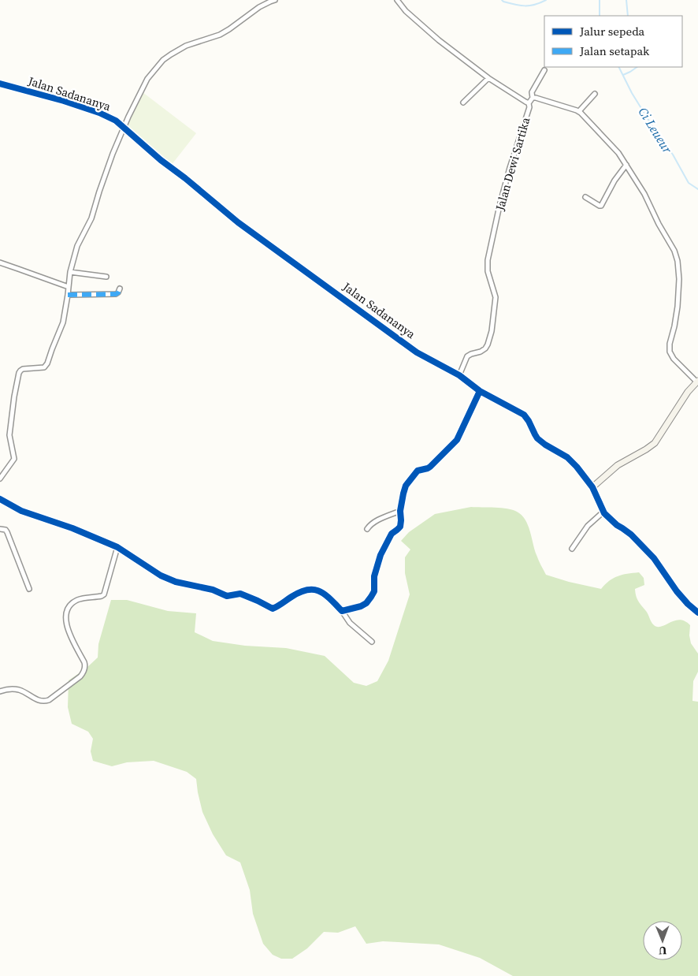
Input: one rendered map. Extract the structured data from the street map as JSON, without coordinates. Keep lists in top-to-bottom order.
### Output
{
  "streets": {
    "street": ["Jalan Sadananya", "Jalan Dewi Sartika"]
  },
  "crossings": [
    ["Jalan Sadananya", "Jalan Dewi Sartika"]
  ],
  "water": ["Ci Leueur"],
  "legend": ["Jalur sepeda", "Jalan setapak"],
  "north": "bottom"
}
